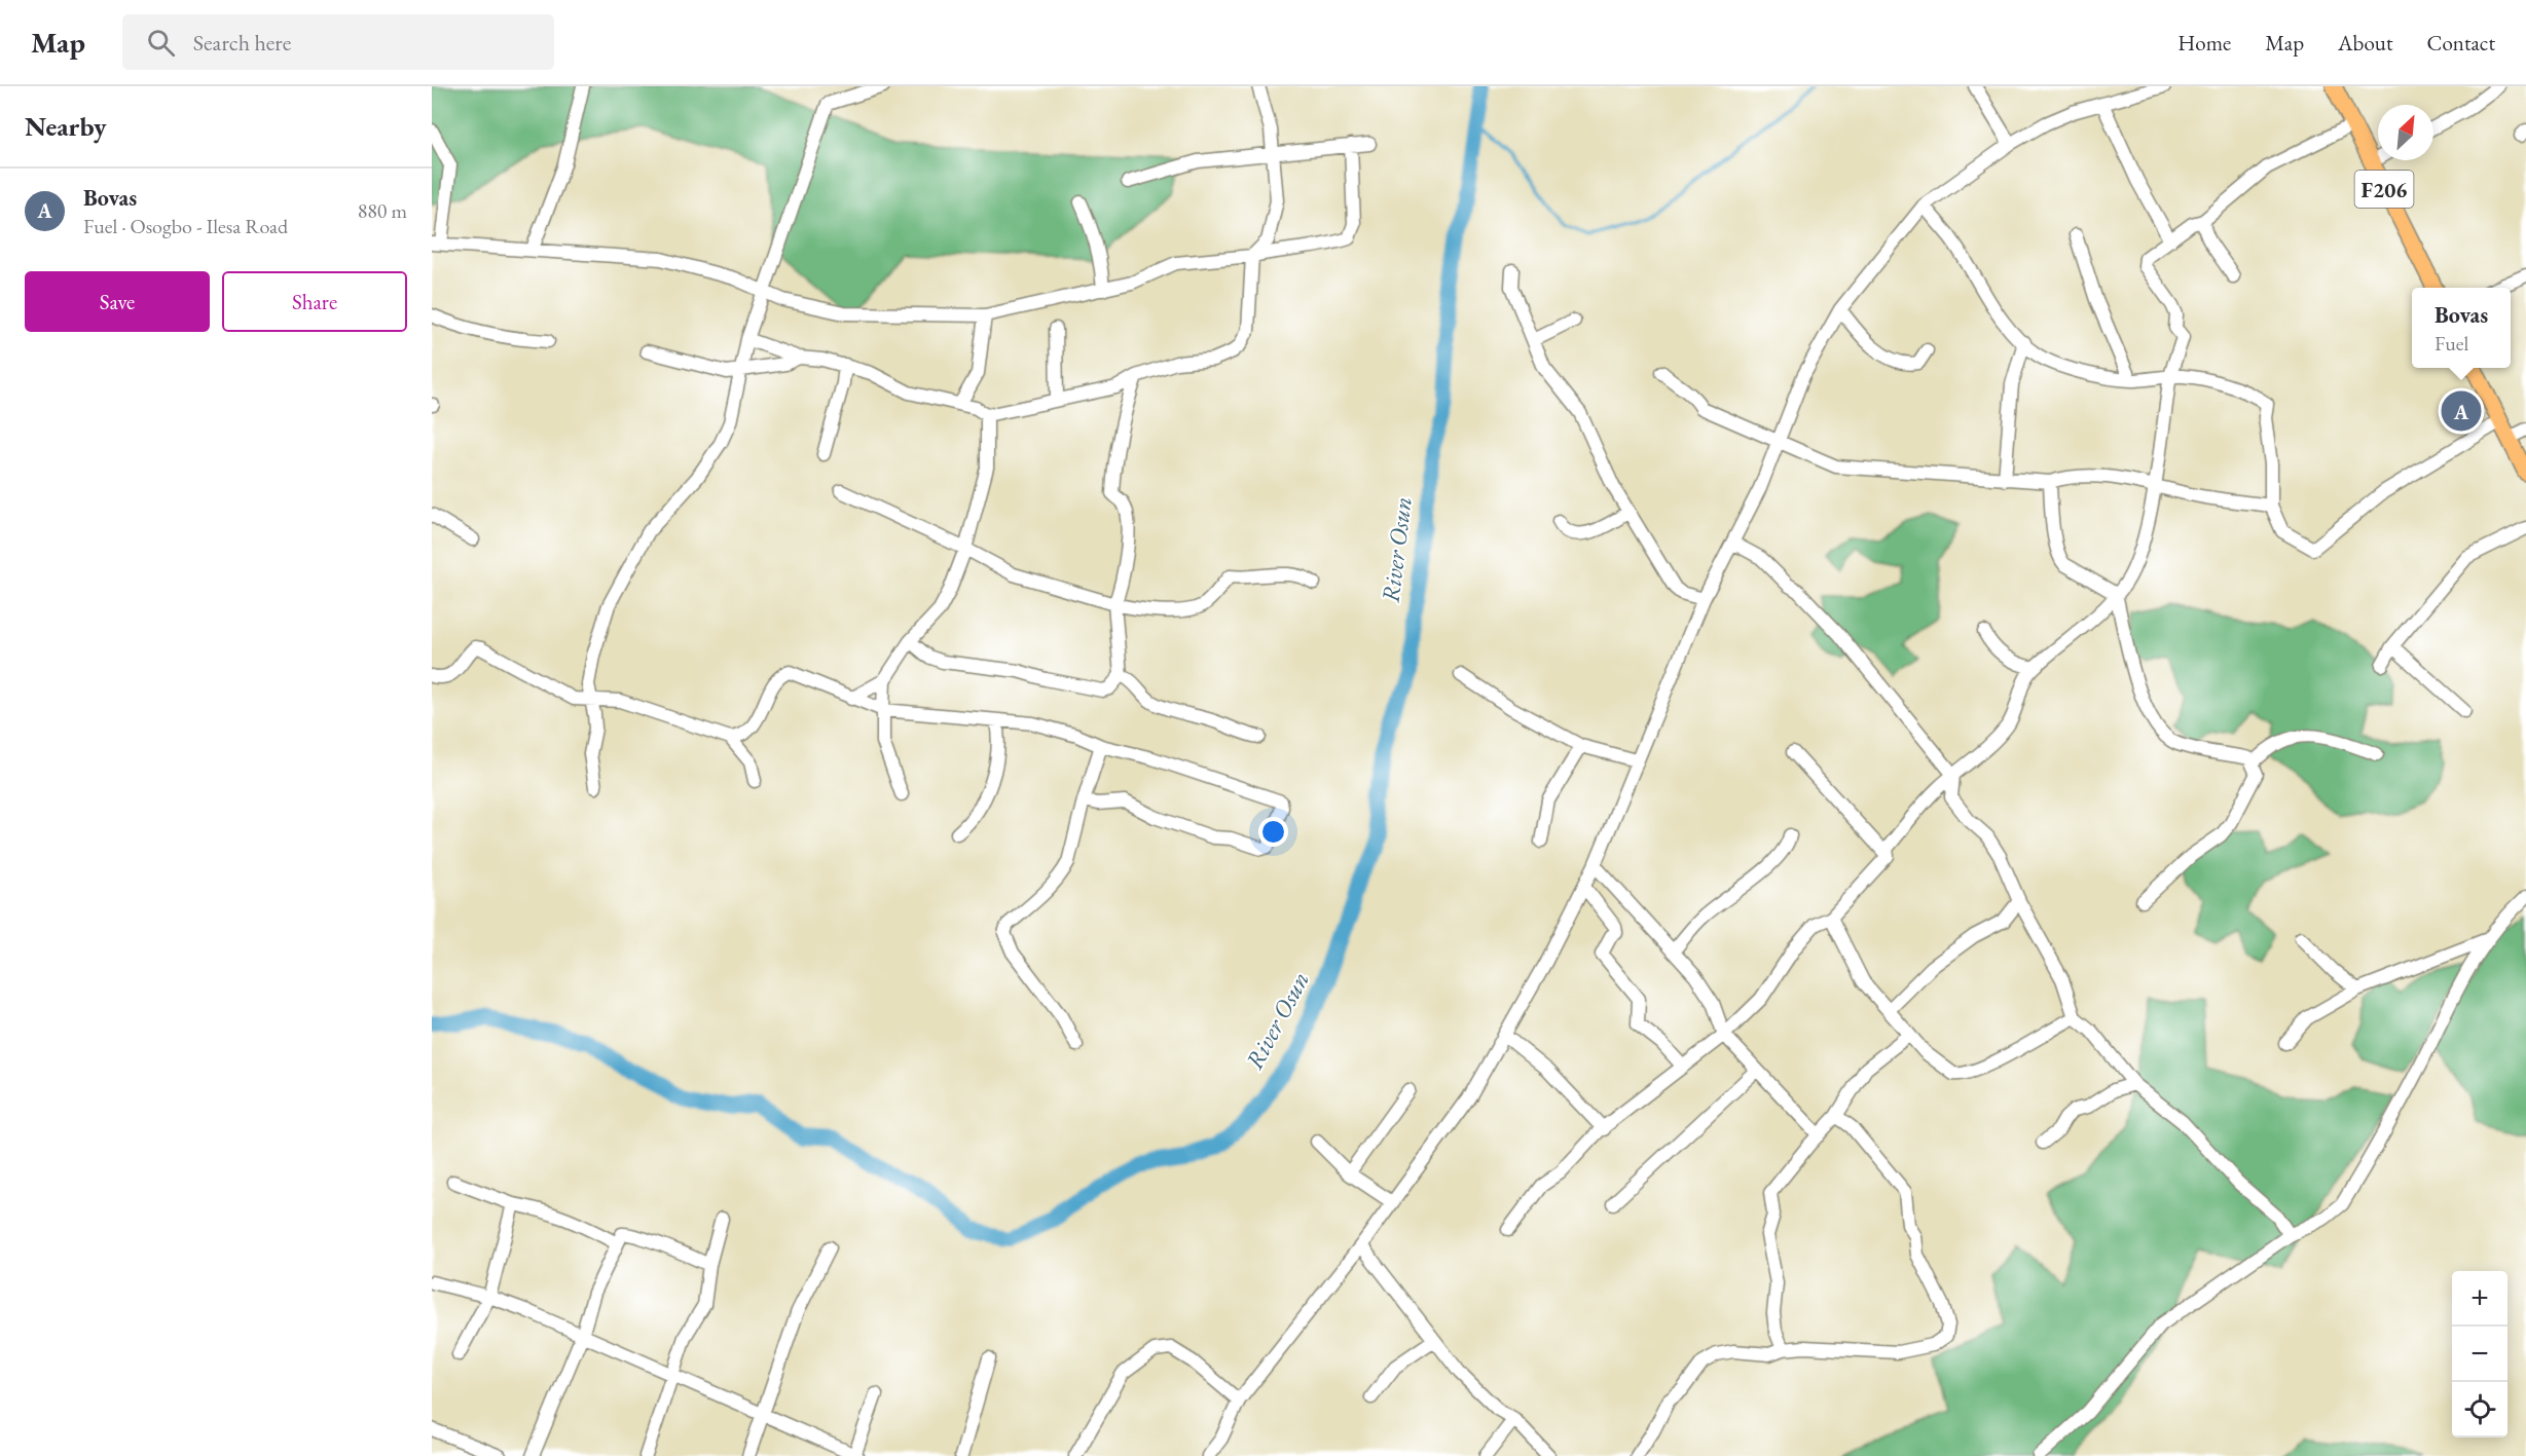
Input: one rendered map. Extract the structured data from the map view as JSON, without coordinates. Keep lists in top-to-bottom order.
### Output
{
  "streets": {
    "main road": ["F206"]
  },
  "water": ["River Osun"],
  "north": "top right",
  "page": {
    "header": "Map",
    "search": "Search here",
    "nav": [
      "Home",
      "Map",
      "About",
      "Contact"
    ],
    "heading": "Nearby",
    "list": [
      {
        "mark": "A",
        "name": "Bovas",
        "note": "Fuel · Osogbo - Ilesa Road",
        "value": "880 m"
      }
    ],
    "buttons": ["Save", "Share"],
    "popup": ["Bovas", "Fuel"],
    "pins": "A",
    "map_buttons": ["+", "−"]
  }
}
